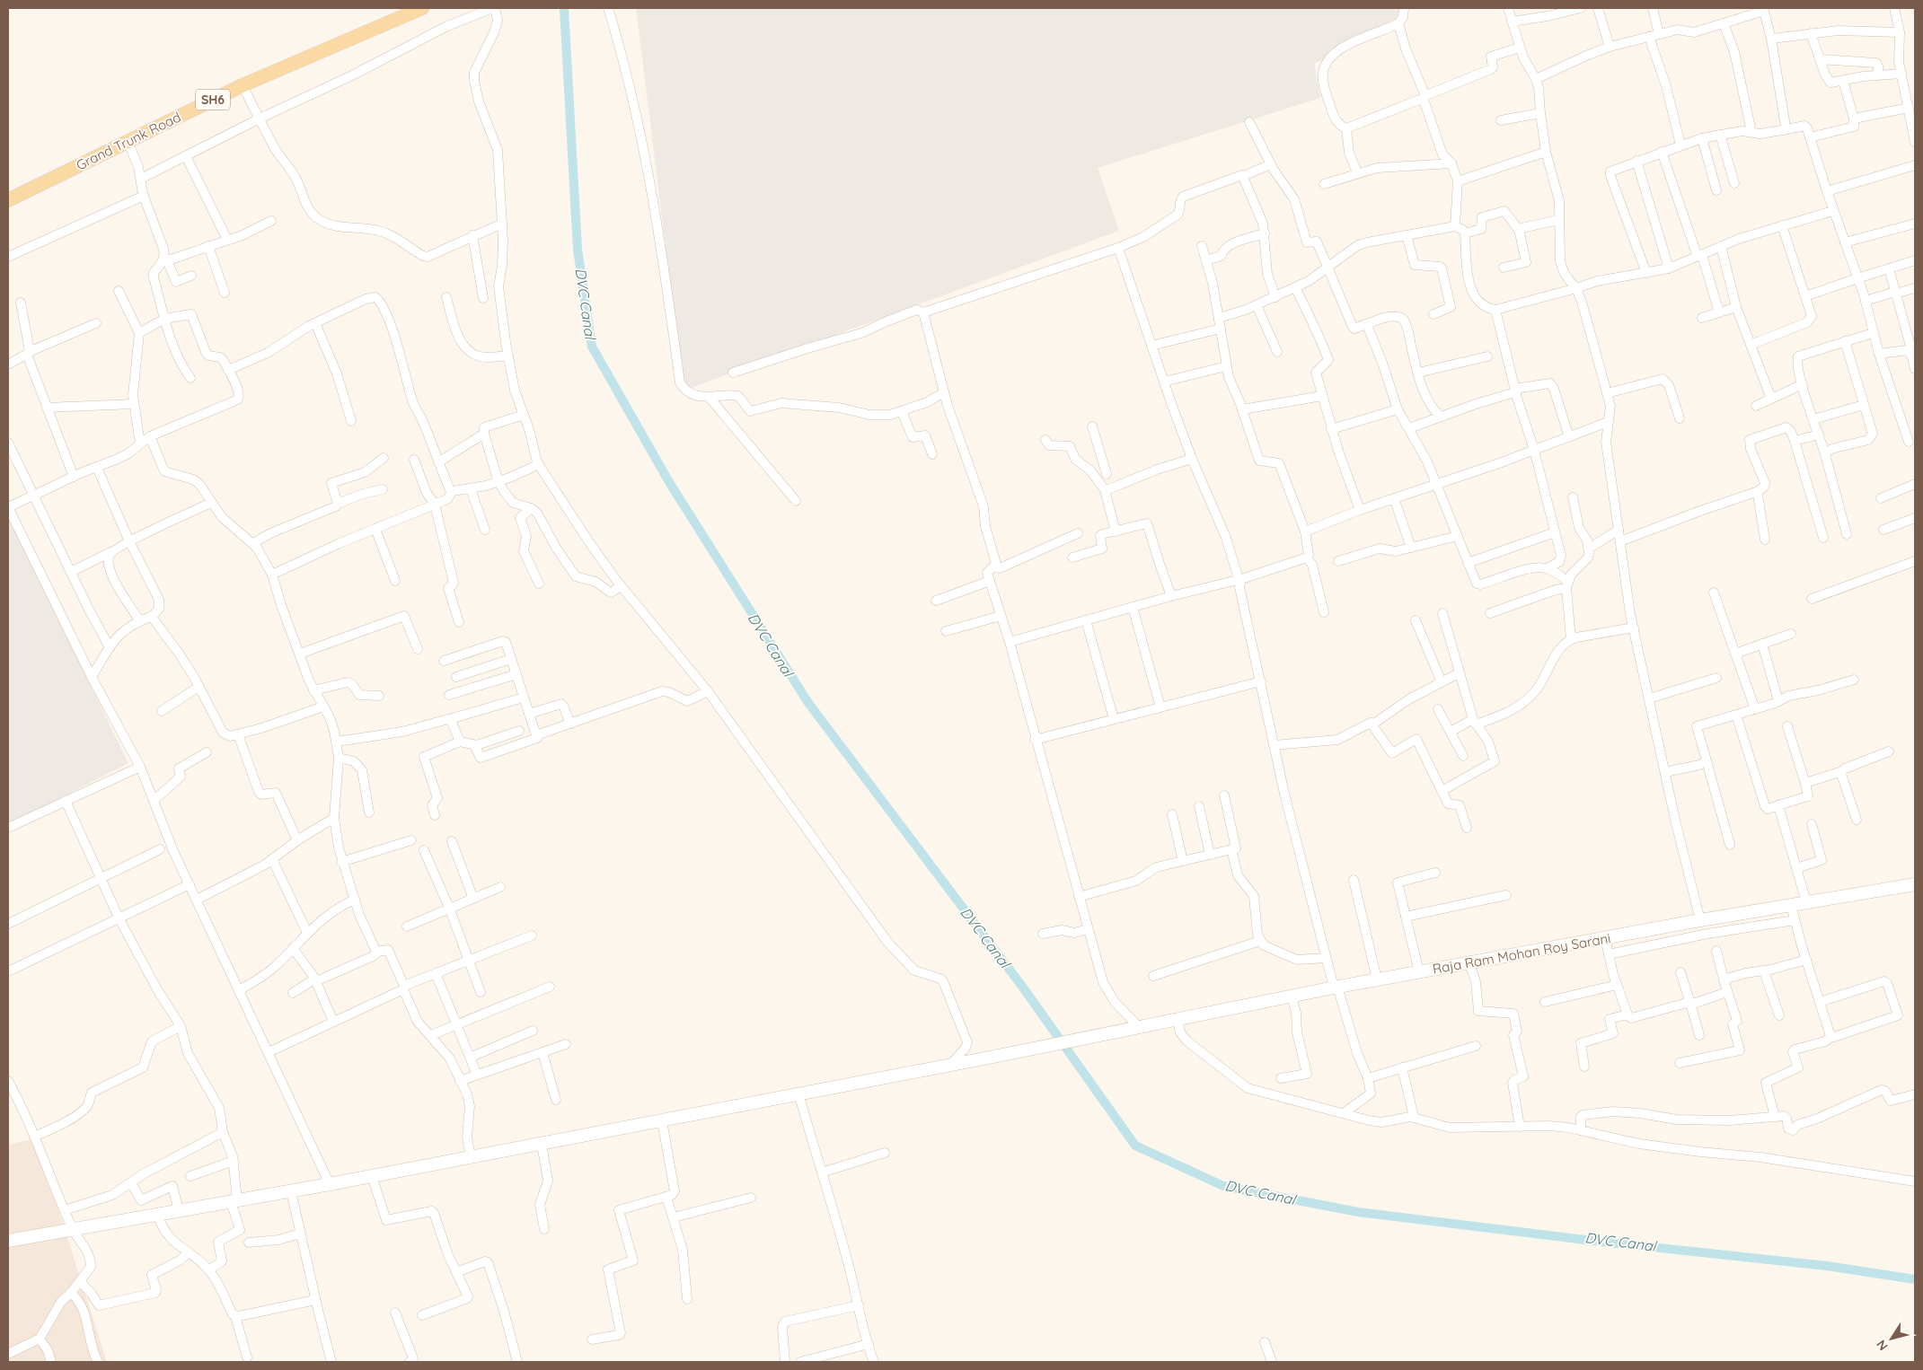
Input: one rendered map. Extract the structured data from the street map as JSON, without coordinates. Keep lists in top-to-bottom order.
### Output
{
  "streets": {
    "main road": ["SH6", "Grand Trunk Road"],
    "street": ["Raja Ram Mohan Roy Sarani"]
  },
  "water": ["DVC Canal"],
  "north": "bottom left"
}
